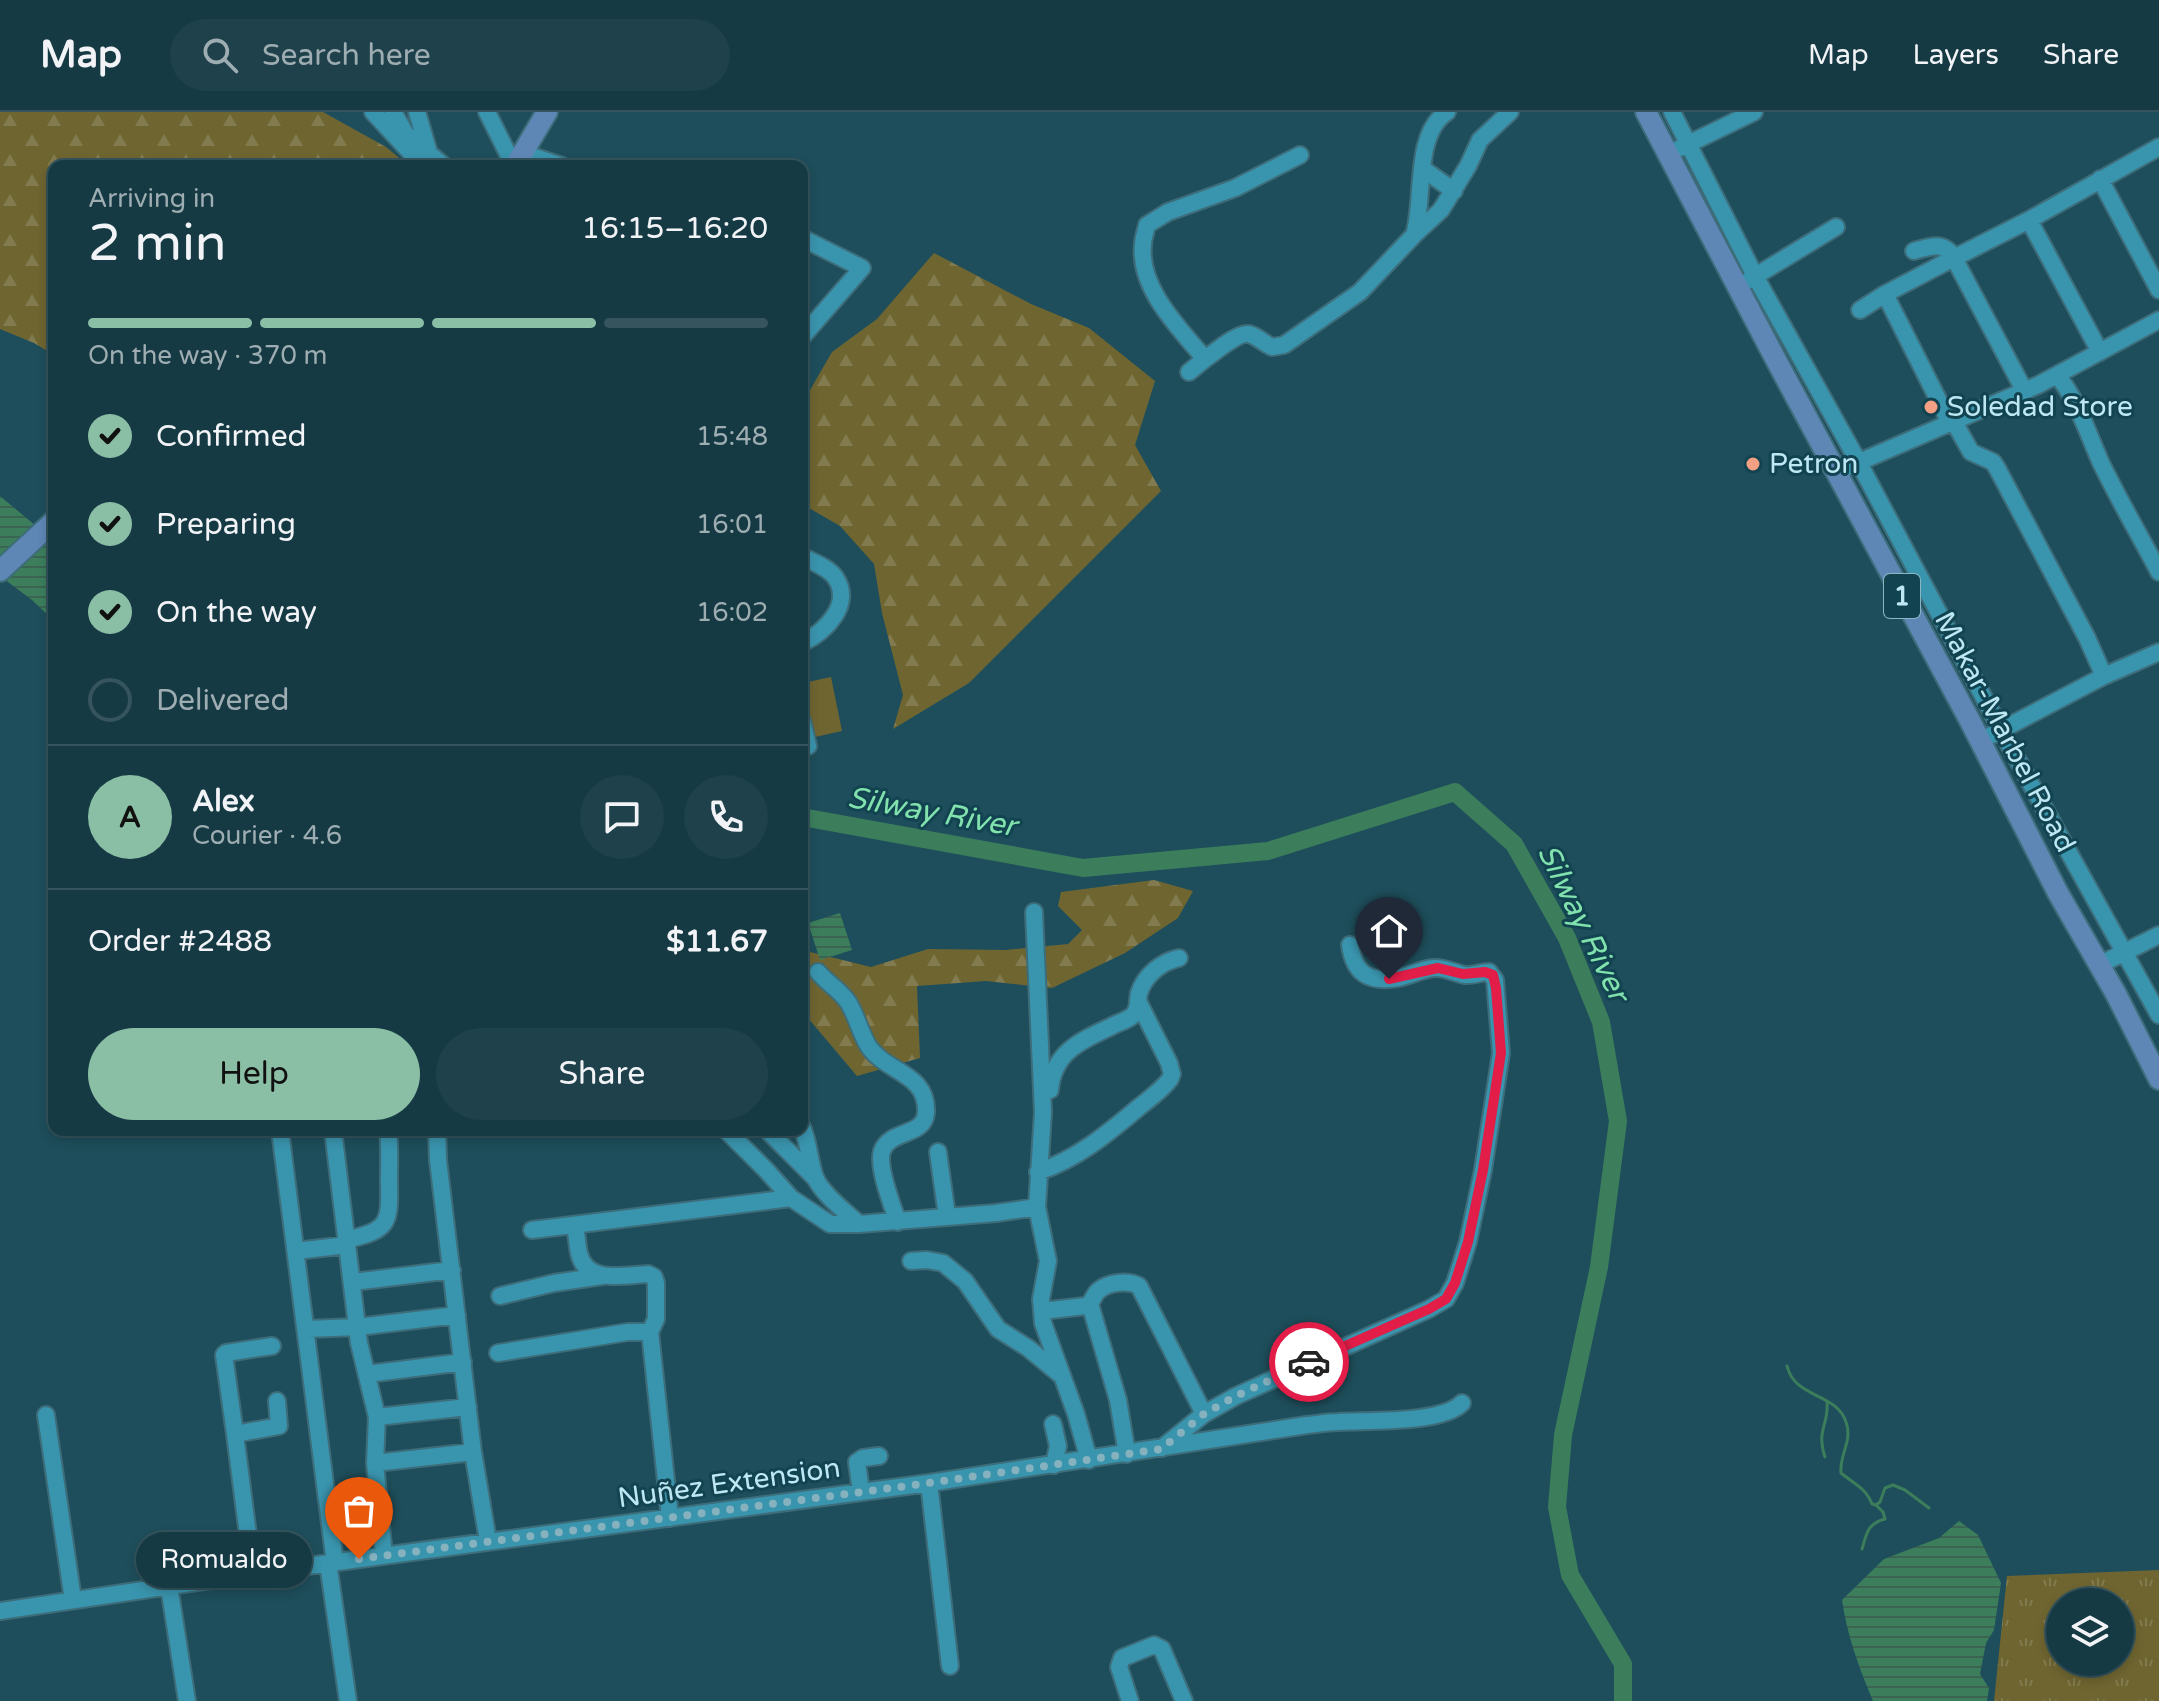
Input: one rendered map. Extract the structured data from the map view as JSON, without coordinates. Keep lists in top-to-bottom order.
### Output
{
  "streets": {
    "main road": ["1", "Makar-Marbel Road"],
    "street": ["Nuñez Extension"]
  },
  "water": ["Silway River"],
  "places": ["Soledad Store", "Petron", "Romualdo"],
  "page": {
    "header": "Map",
    "search": "Search here",
    "nav": ["Map", "Layers", "Share"],
    "heading": ["2 min", "Arriving in", "16:15–16:20"],
    "panel": [
      "Alex",
      "Courier · 4.6",
      "Order #2488",
      "$11.67"
    ],
    "bar": "On the way · 370 m",
    "list": [
      ["Confirmed", "15:48"],
      ["Preparing", "16:01"],
      ["On the way", "16:02"],
      "Delivered"
    ],
    "round": "A",
    "buttons": ["Help", "Share"],
    "bubble": "Romualdo"
  }
}
